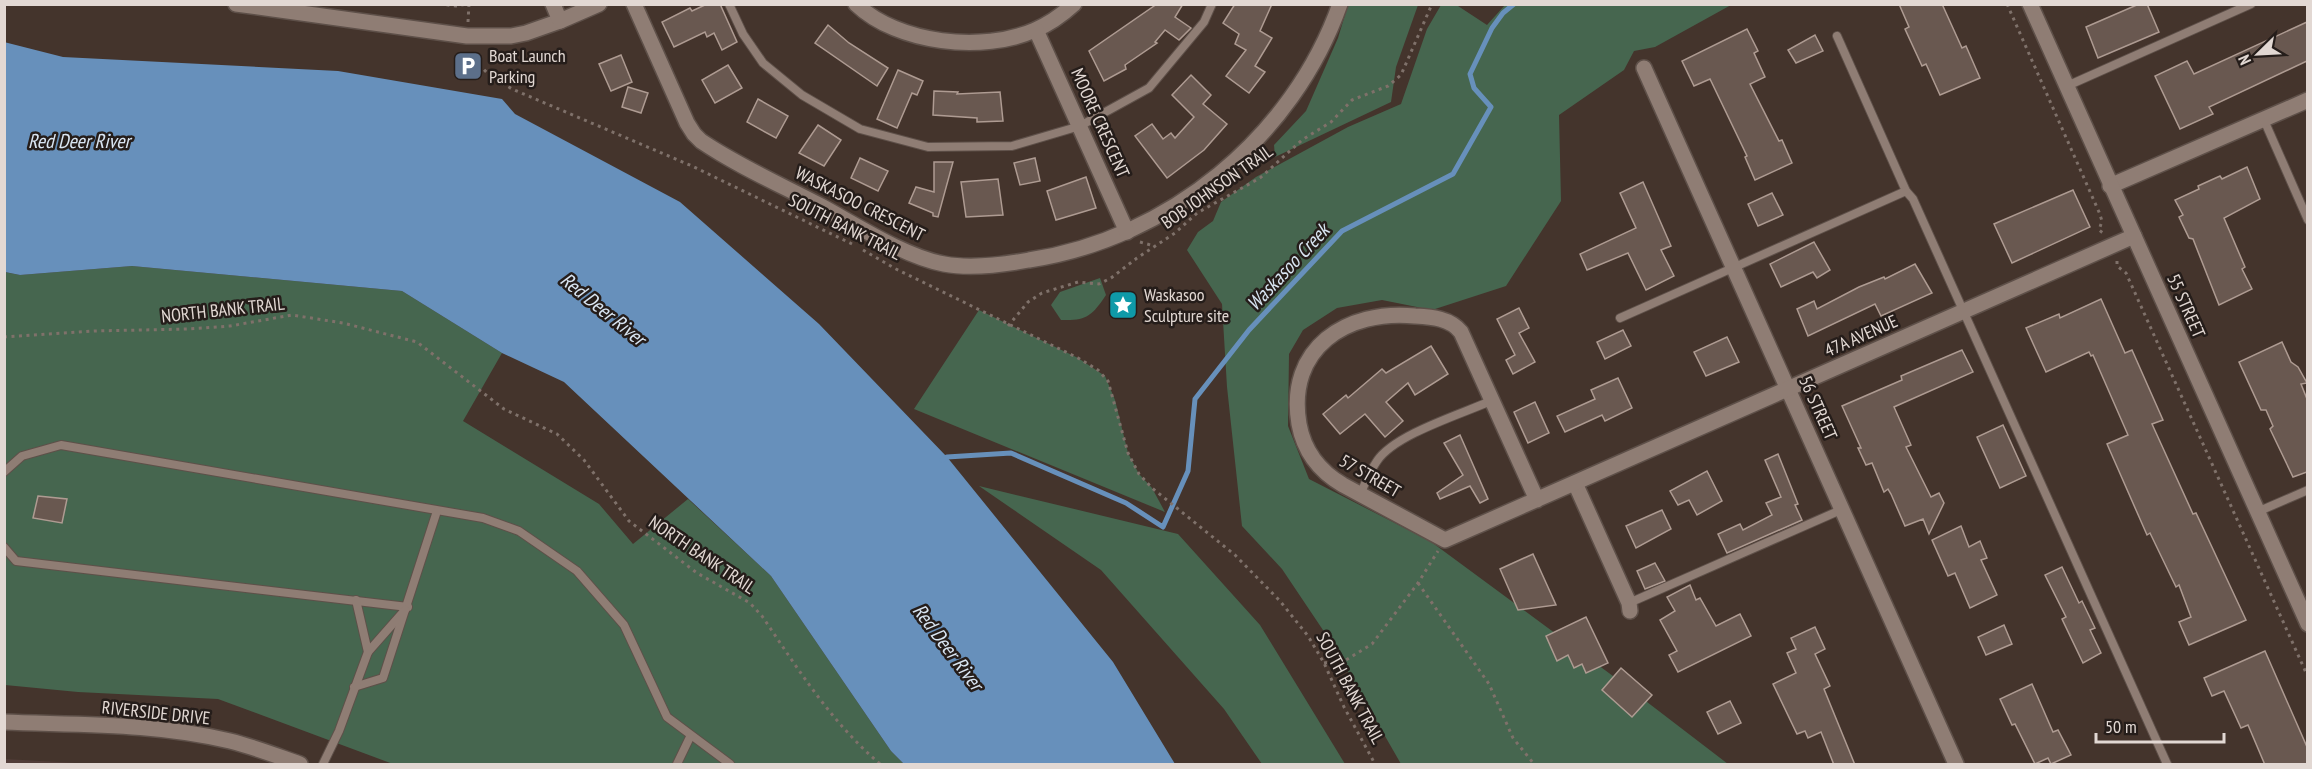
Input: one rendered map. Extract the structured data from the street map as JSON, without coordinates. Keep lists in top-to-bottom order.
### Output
{
  "streets": {
    "street": [
      "MOORE CRESCENT",
      "WASKASOO CRESCENT",
      "55 STREET",
      "47A AVENUE",
      "56 STREET",
      "57 STREET",
      "RIVERSIDE DRIVE"
    ],
    "path": ["BOB JOHNSON TRAIL", "SOUTH BANK TRAIL", "NORTH BANK TRAIL"]
  },
  "crossings": [
    ["MOORE CRESCENT", "WASKASOO CRESCENT"],
    ["BOB JOHNSON TRAIL", "SOUTH BANK TRAIL"],
    ["55 STREET", "47A AVENUE"],
    ["47A AVENUE", "56 STREET"],
    ["47A AVENUE", "57 STREET"]
  ],
  "water": ["Red Deer River", "Waskasoo Creek"],
  "places": {
    "parking": ["Boat Launch Parking"],
    "place": ["Waskasoo Sculpture site"]
  },
  "scale_bar": "50 m",
  "north": "bottom left"
}
